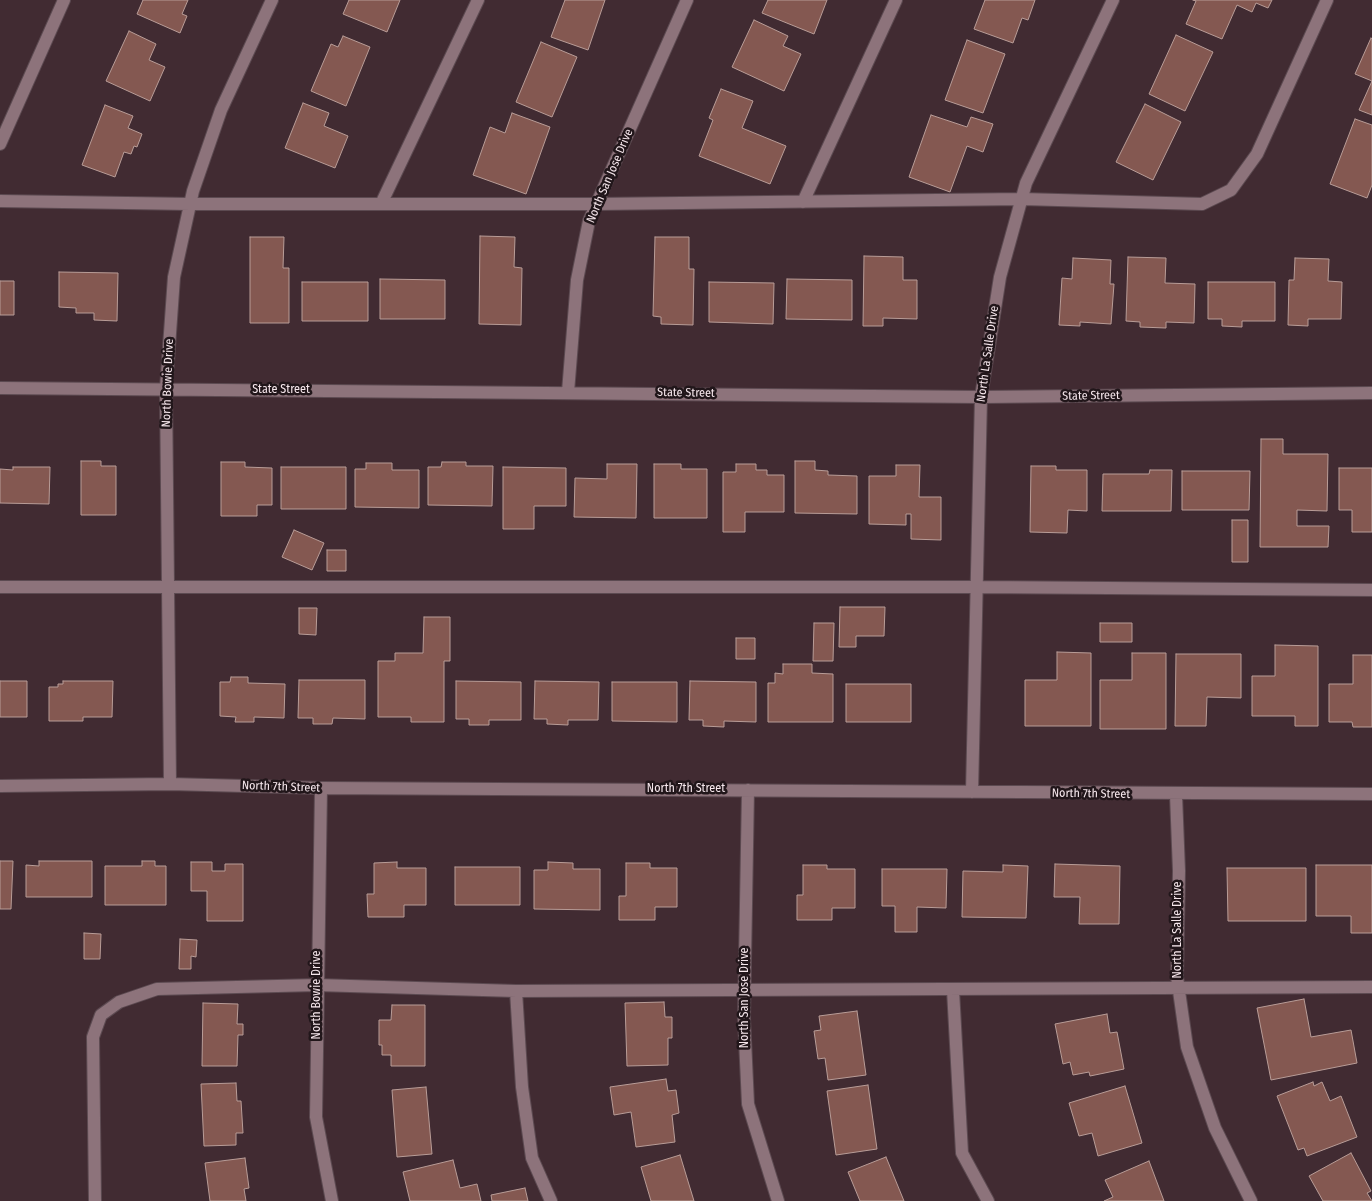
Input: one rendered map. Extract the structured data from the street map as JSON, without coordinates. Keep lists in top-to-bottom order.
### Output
{
  "streets": {
    "street": [
      "North San Jose Drive",
      "North La Salle Drive",
      "North Bowie Drive",
      "State Street",
      "North 7th Street"
    ]
  },
  "crossings": [
    ["North San Jose Drive", "State Street"],
    ["North San Jose Drive", "North 7th Street"],
    ["North La Salle Drive", "State Street"],
    ["North La Salle Drive", "North 7th Street"],
    ["North Bowie Drive", "State Street"],
    ["North Bowie Drive", "North 7th Street"]
  ]
}
